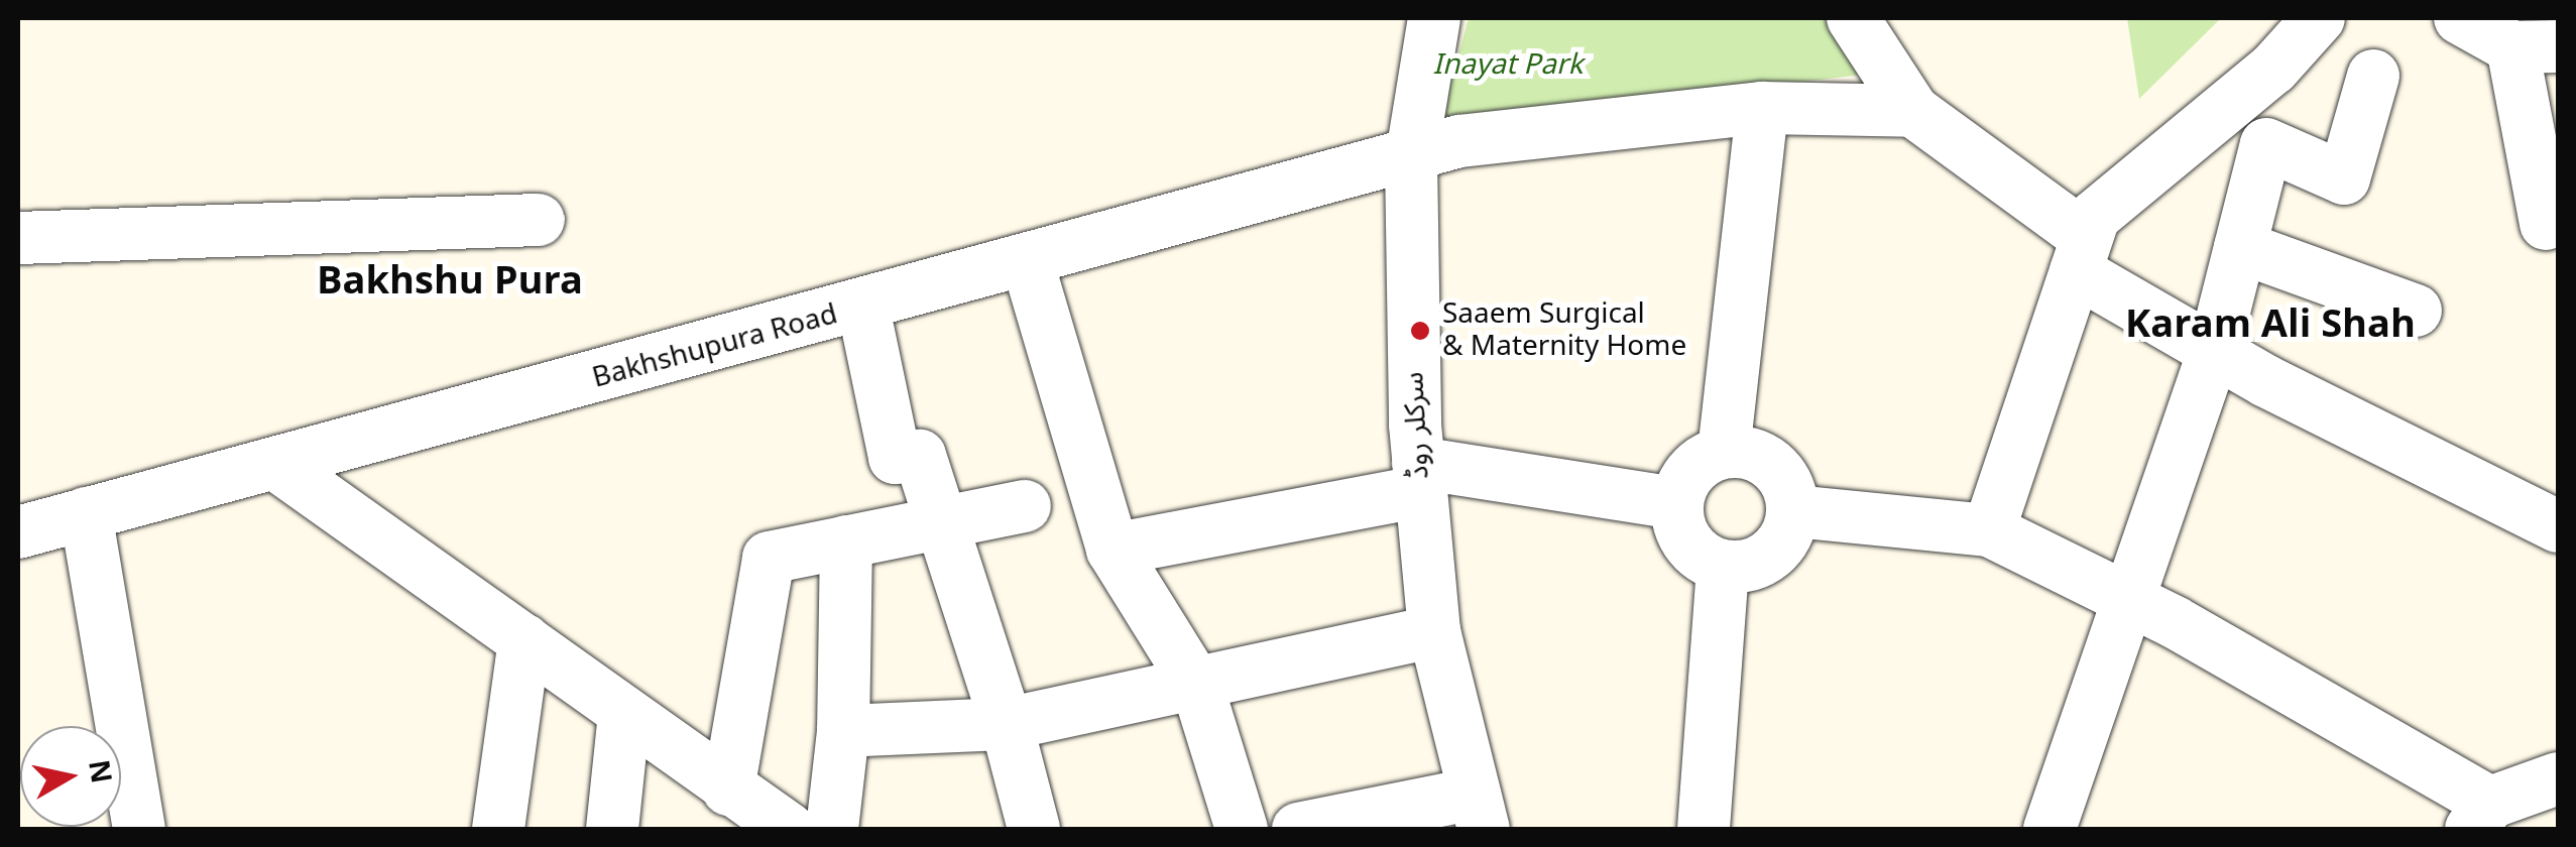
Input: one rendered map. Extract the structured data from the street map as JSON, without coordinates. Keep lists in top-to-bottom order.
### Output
{
  "streets": {
    "street": ["Bakhshupura Road", "سرکلر روڈ"]
  },
  "crossings": [
    ["Bakhshupura Road", "سرکلر روڈ"]
  ],
  "districts": ["Bakhshu Pura", "Karam Ali Shah"],
  "parks": ["Inayat Park"],
  "places": ["Saaem Surgical & Maternity Home"],
  "north": "right"
}
